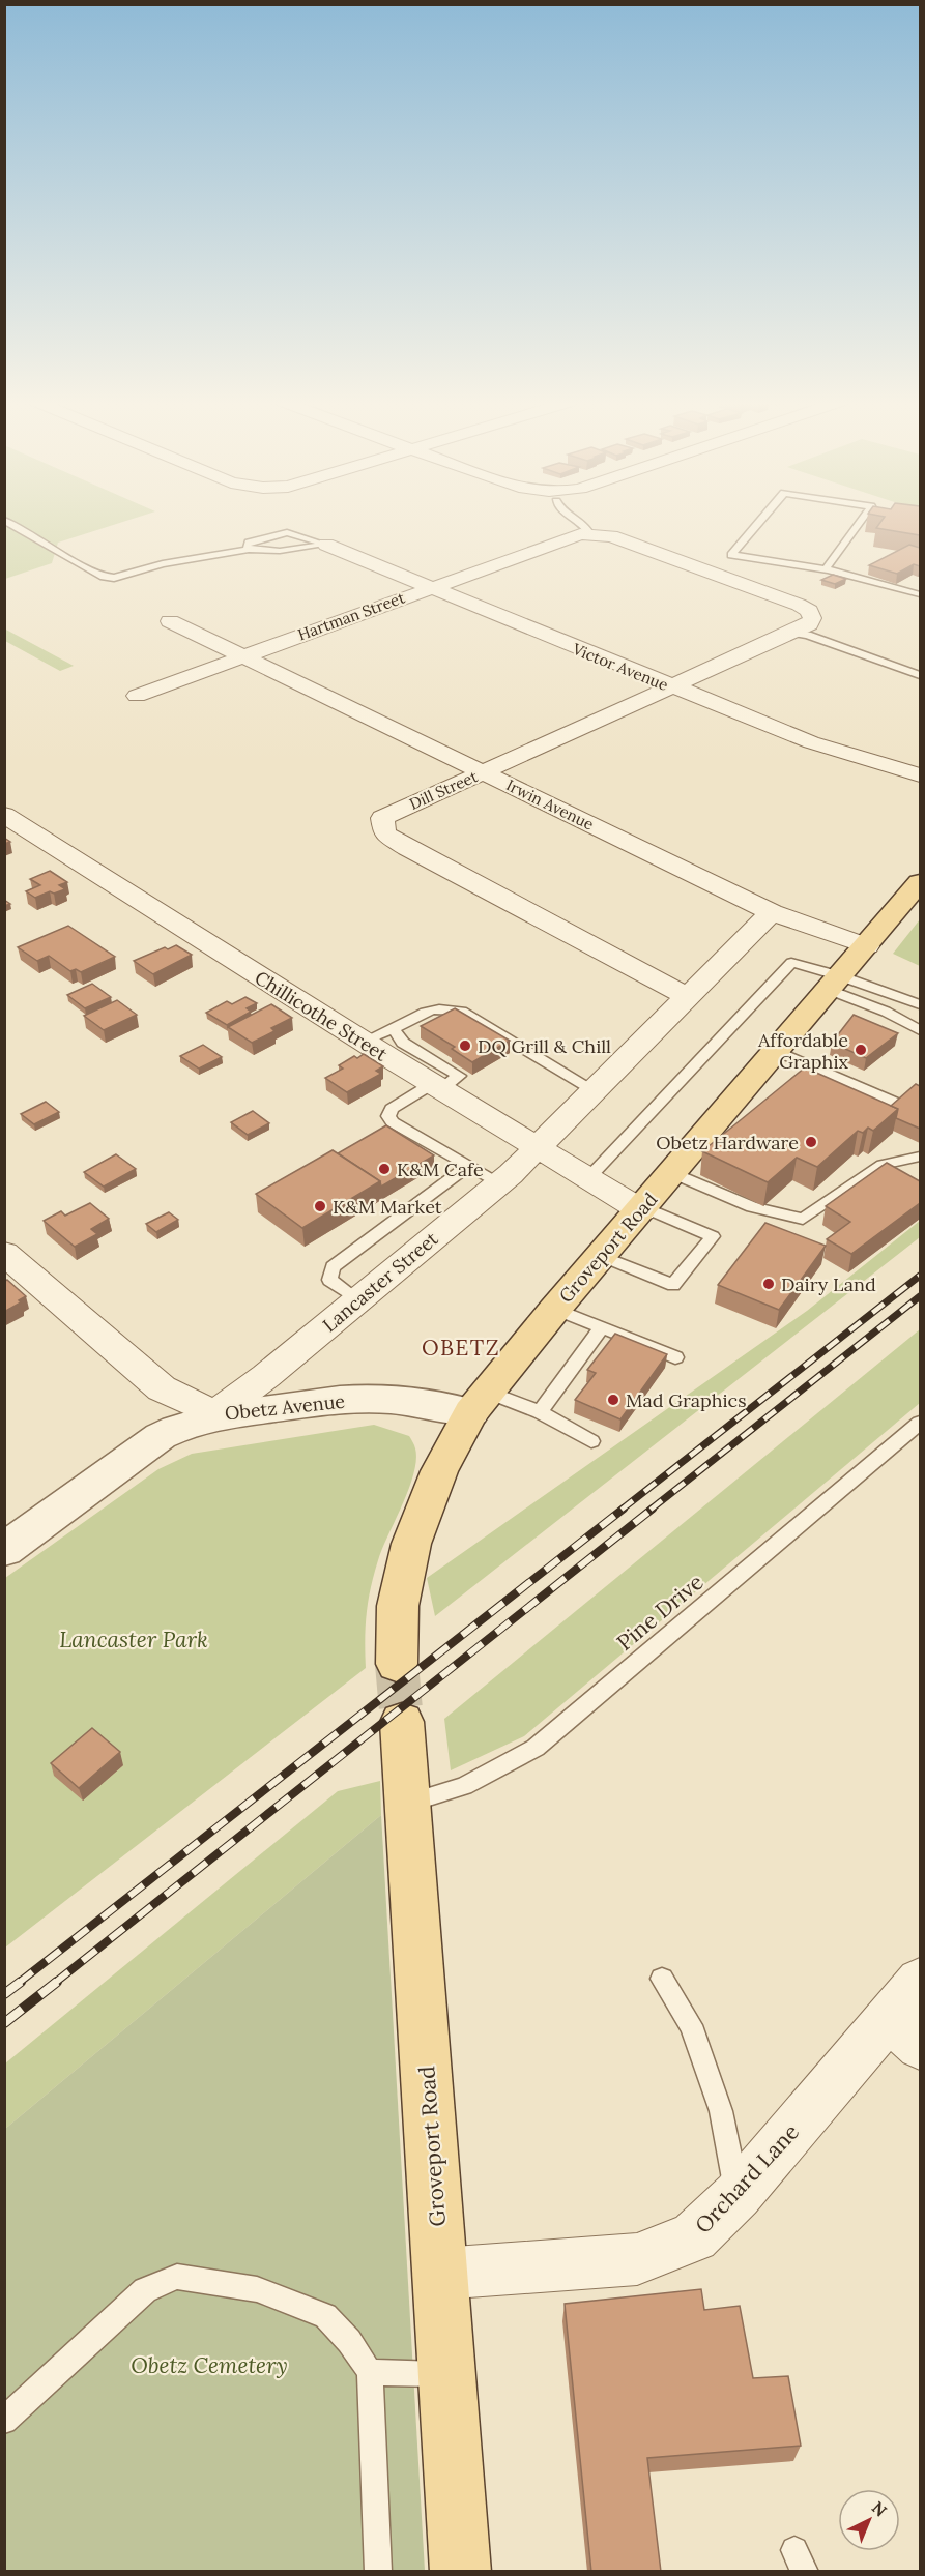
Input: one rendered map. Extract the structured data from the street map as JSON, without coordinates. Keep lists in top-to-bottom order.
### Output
{
  "streets": {
    "main road": ["Groveport Road"],
    "street": [
      "Hartman Street",
      "Victor Avenue",
      "Dill Street",
      "Irwin Avenue",
      "Chillicothe Street",
      "Lancaster Street",
      "Obetz Avenue",
      "Orchard Lane"
    ],
    "lane": ["Pine Drive"]
  },
  "crossings": [
    ["Hartman Street", "Victor Avenue"],
    ["Hartman Street", "Dill Street"],
    ["Hartman Street", "Irwin Avenue"],
    ["Victor Avenue", "Dill Street"],
    ["Dill Street", "Irwin Avenue"],
    ["Dill Street", "Lancaster Street"],
    ["Irwin Avenue", "Groveport Road"],
    ["Irwin Avenue", "Lancaster Street"],
    ["Chillicothe Street", "Groveport Road"],
    ["Chillicothe Street", "Lancaster Street"],
    ["Groveport Road", "Obetz Avenue"],
    ["Groveport Road", "Pine Drive"],
    ["Groveport Road", "Orchard Lane"],
    ["Lancaster Street", "Obetz Avenue"]
  ],
  "districts": ["OBETZ"],
  "parks": ["Lancaster Park", "Obetz Cemetery"],
  "places": [
    "DQ Grill & Chill",
    "Affordable Graphix",
    "Obetz Hardware",
    "K&M Cafe",
    "K&M Market",
    "Dairy Land",
    "Mad Graphics"
  ],
  "north": "top right"
}
